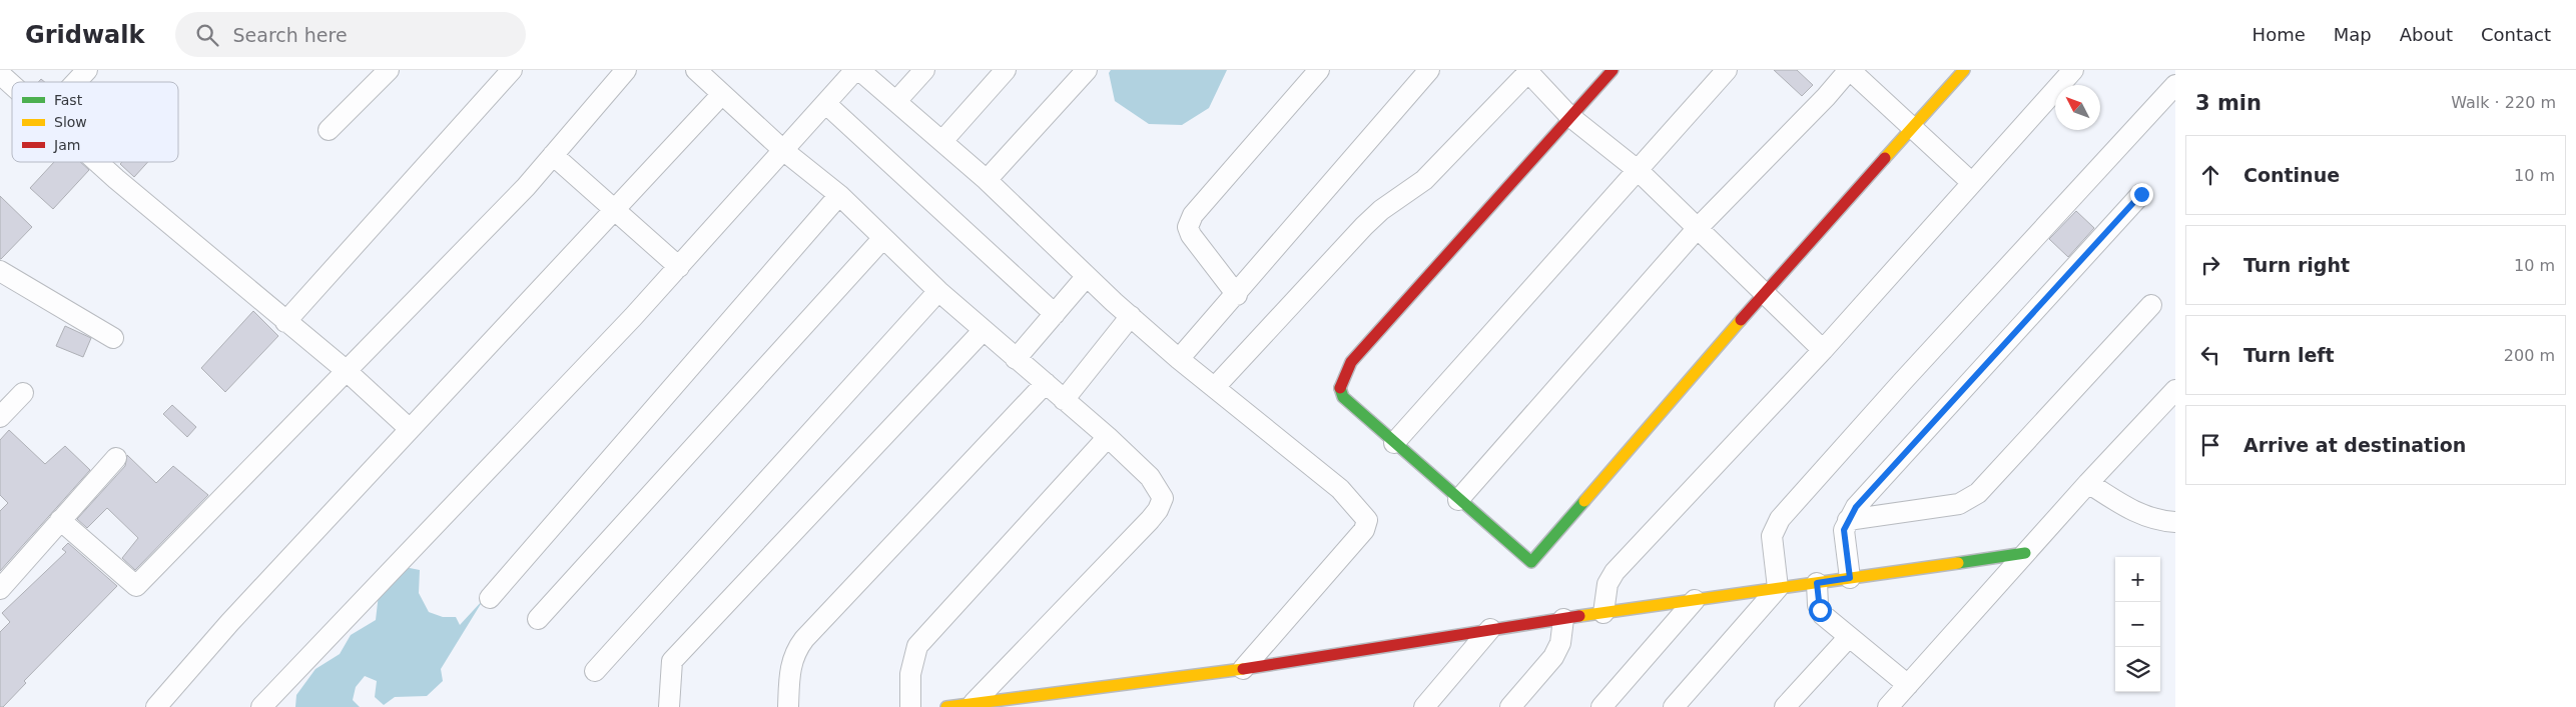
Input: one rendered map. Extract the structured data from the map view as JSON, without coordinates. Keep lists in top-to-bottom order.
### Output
{
  "legend": ["Fast", "Slow", "Jam"],
  "north": "top left",
  "page": {
    "header": "Gridwalk",
    "search": "Search here",
    "nav": [
      "Home",
      "Map",
      "About",
      "Contact"
    ],
    "heading": ["3 min", "Walk · 220 m"],
    "list": [
      ["Continue", "10 m"],
      ["Turn right", "10 m"],
      ["Turn left", "200 m"],
      "Arrive at destination"
    ],
    "map_buttons": ["+", "−"]
  }
}
